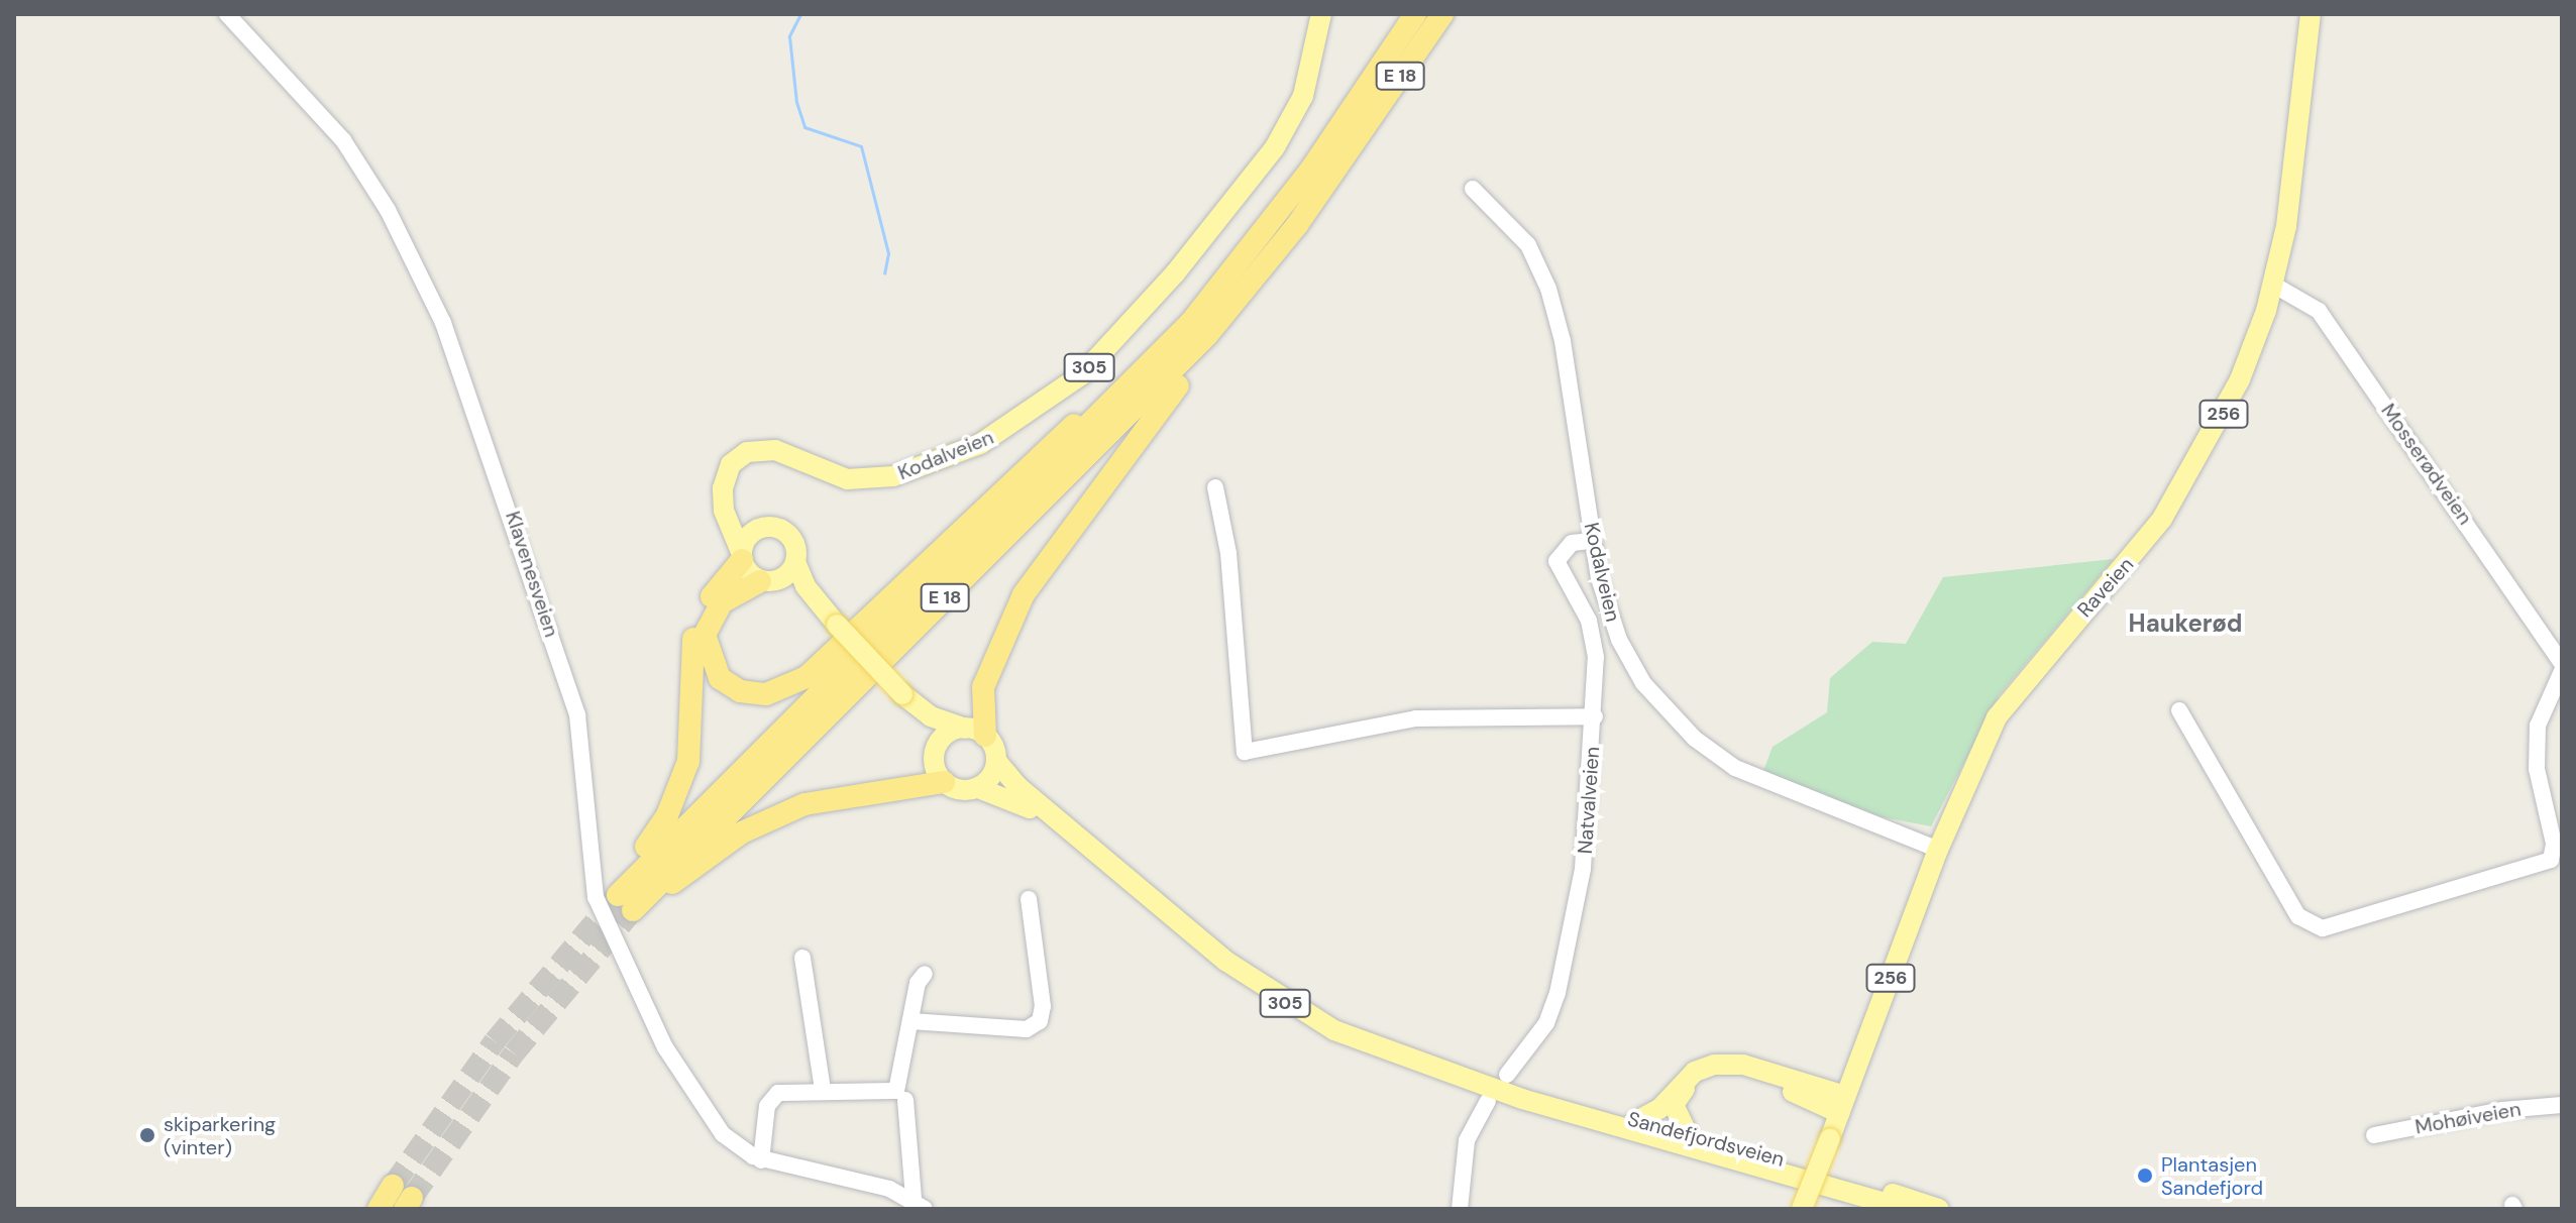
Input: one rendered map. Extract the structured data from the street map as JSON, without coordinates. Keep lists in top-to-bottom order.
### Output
{
  "streets": {
    "highway": ["E 18"],
    "main road": [
      "305",
      "256",
      "Kodalveien",
      "Raveien",
      "Sandefjordsveien"
    ],
    "street": [
      "Mosserødveien",
      "Klavenesveien",
      "Natvalveien",
      "Mohøiveien"
    ]
  },
  "crossings": [
    ["305", "Sandefjordsveien"],
    ["Kodalveien", "Raveien"],
    ["Kodalveien", "Natvalveien"],
    ["Mosserødveien", "Raveien"]
  ],
  "districts": ["Haukerød"],
  "places": ["skiparkering (vinter)", "Plantasjen Sandefjord"]
}
